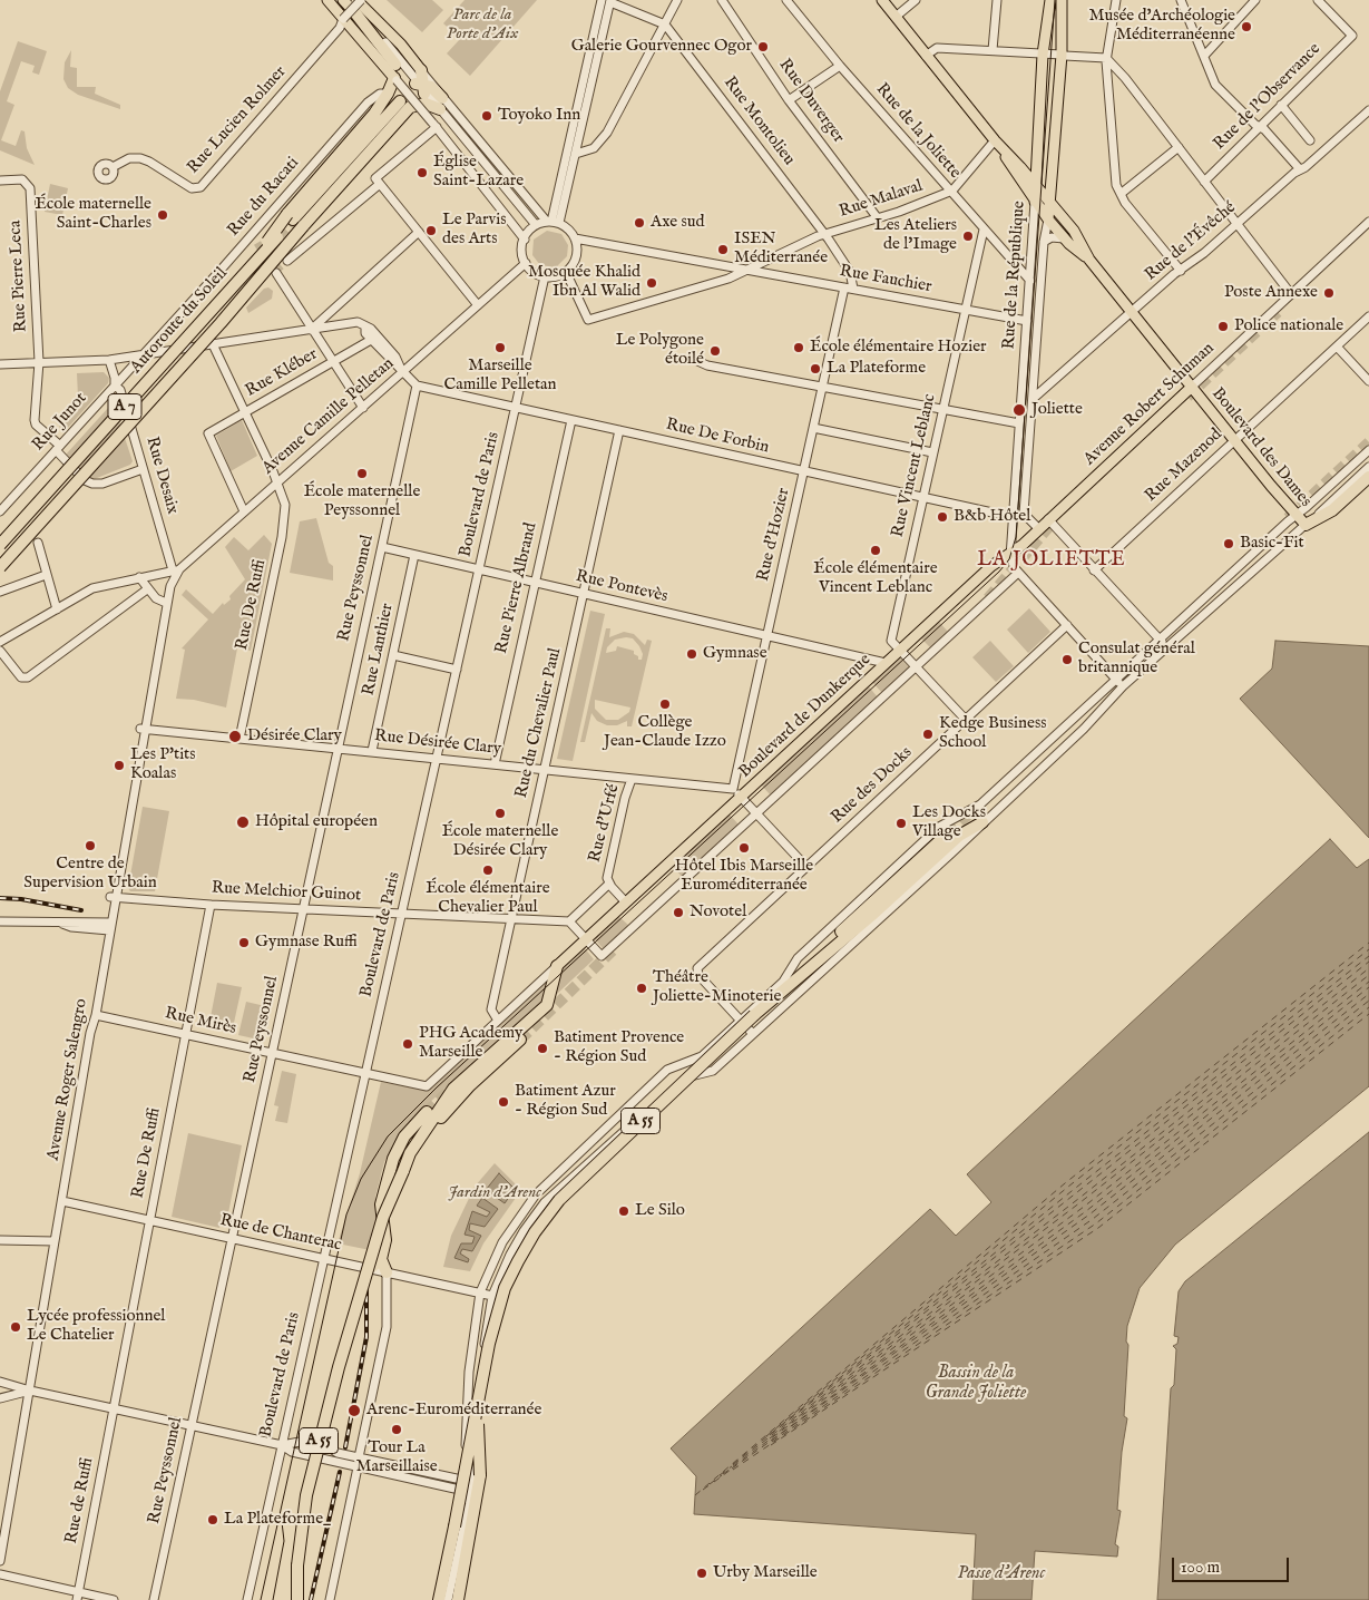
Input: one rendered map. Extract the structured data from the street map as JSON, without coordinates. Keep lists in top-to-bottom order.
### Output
{
  "streets": {
    "highway": ["Autoroute du Soleil", "A 7", "A 55"],
    "main road": [
      "Rue de la République",
      "Avenue Robert Schuman",
      "Boulevard des Dames",
      "Boulevard de Dunkerque"
    ],
    "street": [
      "Rue de l'Observance",
      "Rue Duverger",
      "Rue Lucien Rolmer",
      "Rue Montolieu",
      "Rue de la Joliette",
      "Rue du Racati",
      "Rue Malaval",
      "Rue de l'Évêché",
      "Rue Pierre Leca",
      "Rue Fauchier",
      "Rue Kléber",
      "Avenue Camille Pelletan",
      "Rue Junot",
      "Rue De Forbin",
      "Rue Vincent Leblanc",
      "Rue Mazenod",
      "Rue Desaix",
      "Boulevard de Paris",
      "Rue d'Hozier",
      "Rue Pontevès",
      "Rue Peyssonnel",
      "Rue Pierre Albrand",
      "Rue De Ruffi",
      "Rue Lanthier",
      "Rue du Chevalier Paul",
      "Rue Désirée Clary",
      "Rue des Docks",
      "Rue d'Urfé",
      "Rue Melchior Guinot",
      "Rue Mirès",
      "Avenue Roger Salengro",
      "Rue de Chanterac",
      "Rue de Ruffi"
    ]
  },
  "crossings": [
    ["Rue Duverger", "Rue Malaval"],
    ["Rue Montolieu", "Rue Malaval"],
    ["Rue Montolieu", "Rue Fauchier"],
    ["Rue Montolieu", "Rue d'Hozier"],
    ["Rue de la Joliette", "Rue Malaval"],
    ["Rue de la Joliette", "Rue de la République"],
    ["Rue de la Joliette", "Rue Vincent Leblanc"],
    ["Rue du Racati", "Rue Junot"],
    ["Rue Malaval", "Rue Fauchier"],
    ["Rue Malaval", "Avenue Camille Pelletan"],
    ["Rue Malaval", "Boulevard de Paris"],
    ["Rue de l'Évêché", "Rue de la République"],
    ["Rue de l'Évêché", "Boulevard des Dames"],
    ["Rue de la République", "Rue Fauchier"],
    ["Rue de la République", "Rue De Forbin"],
    ["Rue de la République", "Boulevard des Dames"],
    ["Rue de la République", "Boulevard de Dunkerque"],
    ["Rue Pierre Leca", "Rue Junot"],
    ["Rue Fauchier", "Avenue Camille Pelletan"],
    ["Rue Fauchier", "Rue Vincent Leblanc"],
    ["Rue Fauchier", "Boulevard de Paris"],
    ["Rue Fauchier", "Rue d'Hozier"],
    ["Autoroute du Soleil", "A 7"],
    ["Rue Kléber", "Avenue Camille Pelletan"],
    ["Rue Kléber", "Rue De Ruffi"],
    ["Avenue Robert Schuman", "Boulevard des Dames"],
    ["Avenue Robert Schuman", "Boulevard de Dunkerque"],
    ["Avenue Camille Pelletan", "Rue Desaix"],
    ["Avenue Camille Pelletan", "Boulevard de Paris"],
    ["Avenue Camille Pelletan", "Rue De Ruffi"],
    ["Avenue Camille Pelletan", "Avenue Roger Salengro"],
    ["Rue Junot", "Rue Desaix"],
    ["Rue De Forbin", "Rue Vincent Leblanc"],
    ["Rue De Forbin", "Boulevard de Paris"],
    ["Rue De Forbin", "Rue d'Hozier"],
    ["Rue De Forbin", "Rue Peyssonnel"],
    ["Rue De Forbin", "Rue Pierre Albrand"],
    ["Rue De Forbin", "Rue du Chevalier Paul"],
    ["Boulevard des Dames", "Rue Mazenod"],
    ["Rue Vincent Leblanc", "Boulevard de Dunkerque"],
    ["Boulevard de Paris", "Rue Pontevès"],
    ["Boulevard de Paris", "Boulevard de Dunkerque"],
    ["Boulevard de Paris", "Rue Désirée Clary"],
    ["Boulevard de Paris", "Rue Melchior Guinot"],
    ["Boulevard de Paris", "Rue Mirès"],
    ["Boulevard de Paris", "Rue de Chanterac"],
    ["Rue d'Hozier", "Rue Pontevès"],
    ["Rue d'Hozier", "Rue Désirée Clary"],
    ["Rue Pontevès", "Rue Peyssonnel"],
    ["Rue Pontevès", "Rue Pierre Albrand"],
    ["Rue Pontevès", "Rue Lanthier"],
    ["Rue Pontevès", "Boulevard de Dunkerque"],
    ["Rue Pontevès", "Rue du Chevalier Paul"],
    ["Rue Peyssonnel", "Rue Désirée Clary"],
    ["Rue Peyssonnel", "Rue Melchior Guinot"],
    ["Rue Peyssonnel", "Rue Mirès"],
    ["Rue Peyssonnel", "Rue de Chanterac"],
    ["Rue Pierre Albrand", "Rue Désirée Clary"],
    ["Rue De Ruffi", "Rue Désirée Clary"],
    ["Rue De Ruffi", "Rue Melchior Guinot"],
    ["Rue De Ruffi", "Rue Mirès"],
    ["Rue De Ruffi", "Rue de Chanterac"],
    ["Rue De Ruffi", "Rue de Ruffi"],
    ["Rue Lanthier", "Rue Désirée Clary"],
    ["Boulevard de Dunkerque", "Rue du Chevalier Paul"],
    ["Boulevard de Dunkerque", "Rue d'Urfé"],
    ["Boulevard de Dunkerque", "Rue Mirès"],
    ["Rue du Chevalier Paul", "Rue Désirée Clary"],
    ["Rue du Chevalier Paul", "Rue Melchior Guinot"],
    ["Rue Désirée Clary", "Rue d'Urfé"],
    ["Rue Désirée Clary", "Avenue Roger Salengro"],
    ["Rue Melchior Guinot", "Avenue Roger Salengro"],
    ["Rue Mirès", "Avenue Roger Salengro"],
    ["Avenue Roger Salengro", "Rue de Chanterac"]
  ],
  "districts": ["LA JOLIETTE"],
  "water": ["Bassin de la Grande Joliette", "Passe d'Arenc"],
  "parks": ["Parc de la Porte d'Aix", "Jardin d’Arenc"],
  "places": [
    "Musée d'Archéologie Méditerranéenne",
    "Galerie Gourvennec Ogor",
    "Toyoko Inn",
    "Église Saint-Lazare",
    "École maternelle Saint-Charles",
    "Axe sud",
    "Le Parvis des Arts",
    "Les Ateliers de l'Image",
    "ISEN Méditerranée",
    "Mosquée Khalid Ibn Al Walid",
    "Poste Annexe",
    "Police nationale",
    "Marseille Camille Pelletan",
    "École élémentaire Hozier",
    "Le Polygone étoilé",
    "La Plateforme",
    "Joliette",
    "École maternelle Peyssonnel",
    "B&b Hôtel",
    "Basic-Fit",
    "École élémentaire Vincent Leblanc",
    "Gymnase",
    "Consulat général britannique",
    "Collège Jean-Claude Izzo",
    "Kedge Business School",
    "Désirée Clary",
    "Les P'tits Koalas",
    "École maternelle Désirée Clary",
    "Hôpital européen",
    "Les Docks Village",
    "Centre de Supervision Urbain",
    "Hôtel Ibis Marseille Euroméditerranée",
    "École élémentaire Chevalier Paul",
    "Novotel",
    "Gymnase Ruffi",
    "Théâtre Joliette-Minoterie",
    "PHG Academy Marseille",
    "Batiment Provence - Région Sud",
    "Batiment Azur - Région Sud",
    "Le Silo",
    "Lycée professionnel Le Chatelier",
    "Arenc-Euroméditerranée",
    "Tour La Marseillaise",
    "La Plateforme_",
    "Urby Marseille"
  ],
  "scale_bar": "100 m"
}
